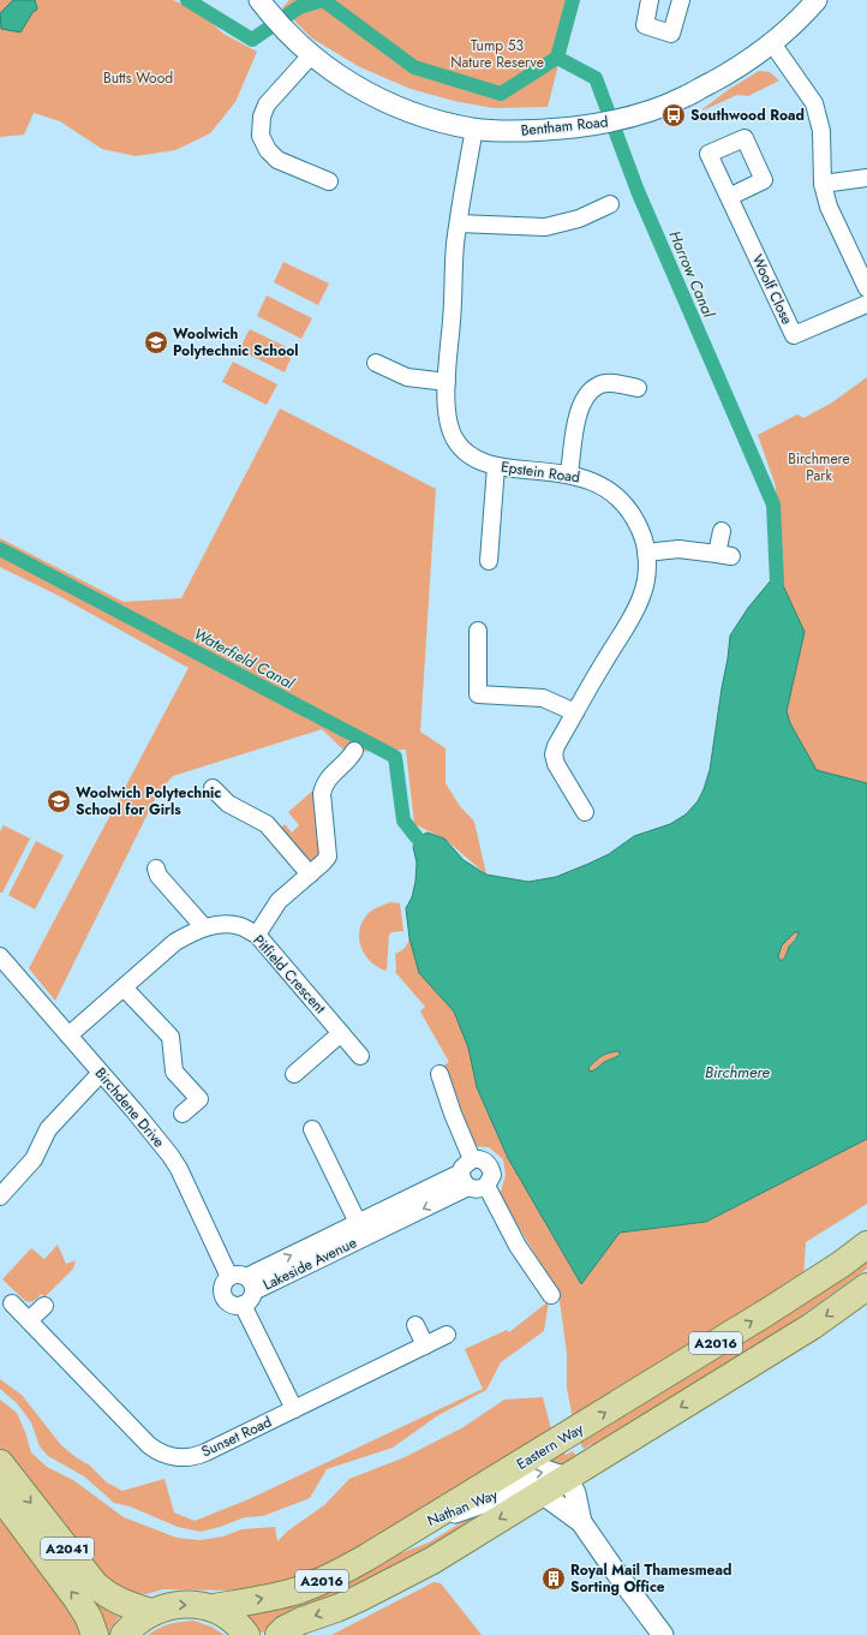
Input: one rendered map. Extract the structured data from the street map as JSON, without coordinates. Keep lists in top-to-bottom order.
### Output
{
  "streets": {
    "main road": ["A2016", "Eastern Way", "A2041"],
    "street": [
      "Bentham Road",
      "Woolf Close",
      "Epstein Road",
      "Pitfield Crescent",
      "Birchdene Drive",
      "Lakeside Avenue",
      "Sunset Road",
      "Nathan Way"
    ]
  },
  "crossings": [
    ["Bentham Road", "Epstein Road"],
    ["Pitfield Crescent", "Birchdene Drive"],
    ["Birchdene Drive", "Lakeside Avenue"],
    ["A2016", "Nathan Way"],
    ["Eastern Way", "Nathan Way"]
  ],
  "one_way": ["Nathan Way"],
  "water": ["Harrow Canal", "Waterfield Canal", "Birchmere"],
  "parks": ["Tump 53 Nature Reserve", "Butts Wood", "Birchmere Park"],
  "places": {
    "bus stop": ["Southwood Road"],
    "school or university": ["Woolwich Polytechnic School", "Woolwich Polytechnic School for Girls"],
    "building": ["Royal Mail Thamesmead Sorting Office"]
  }
}
